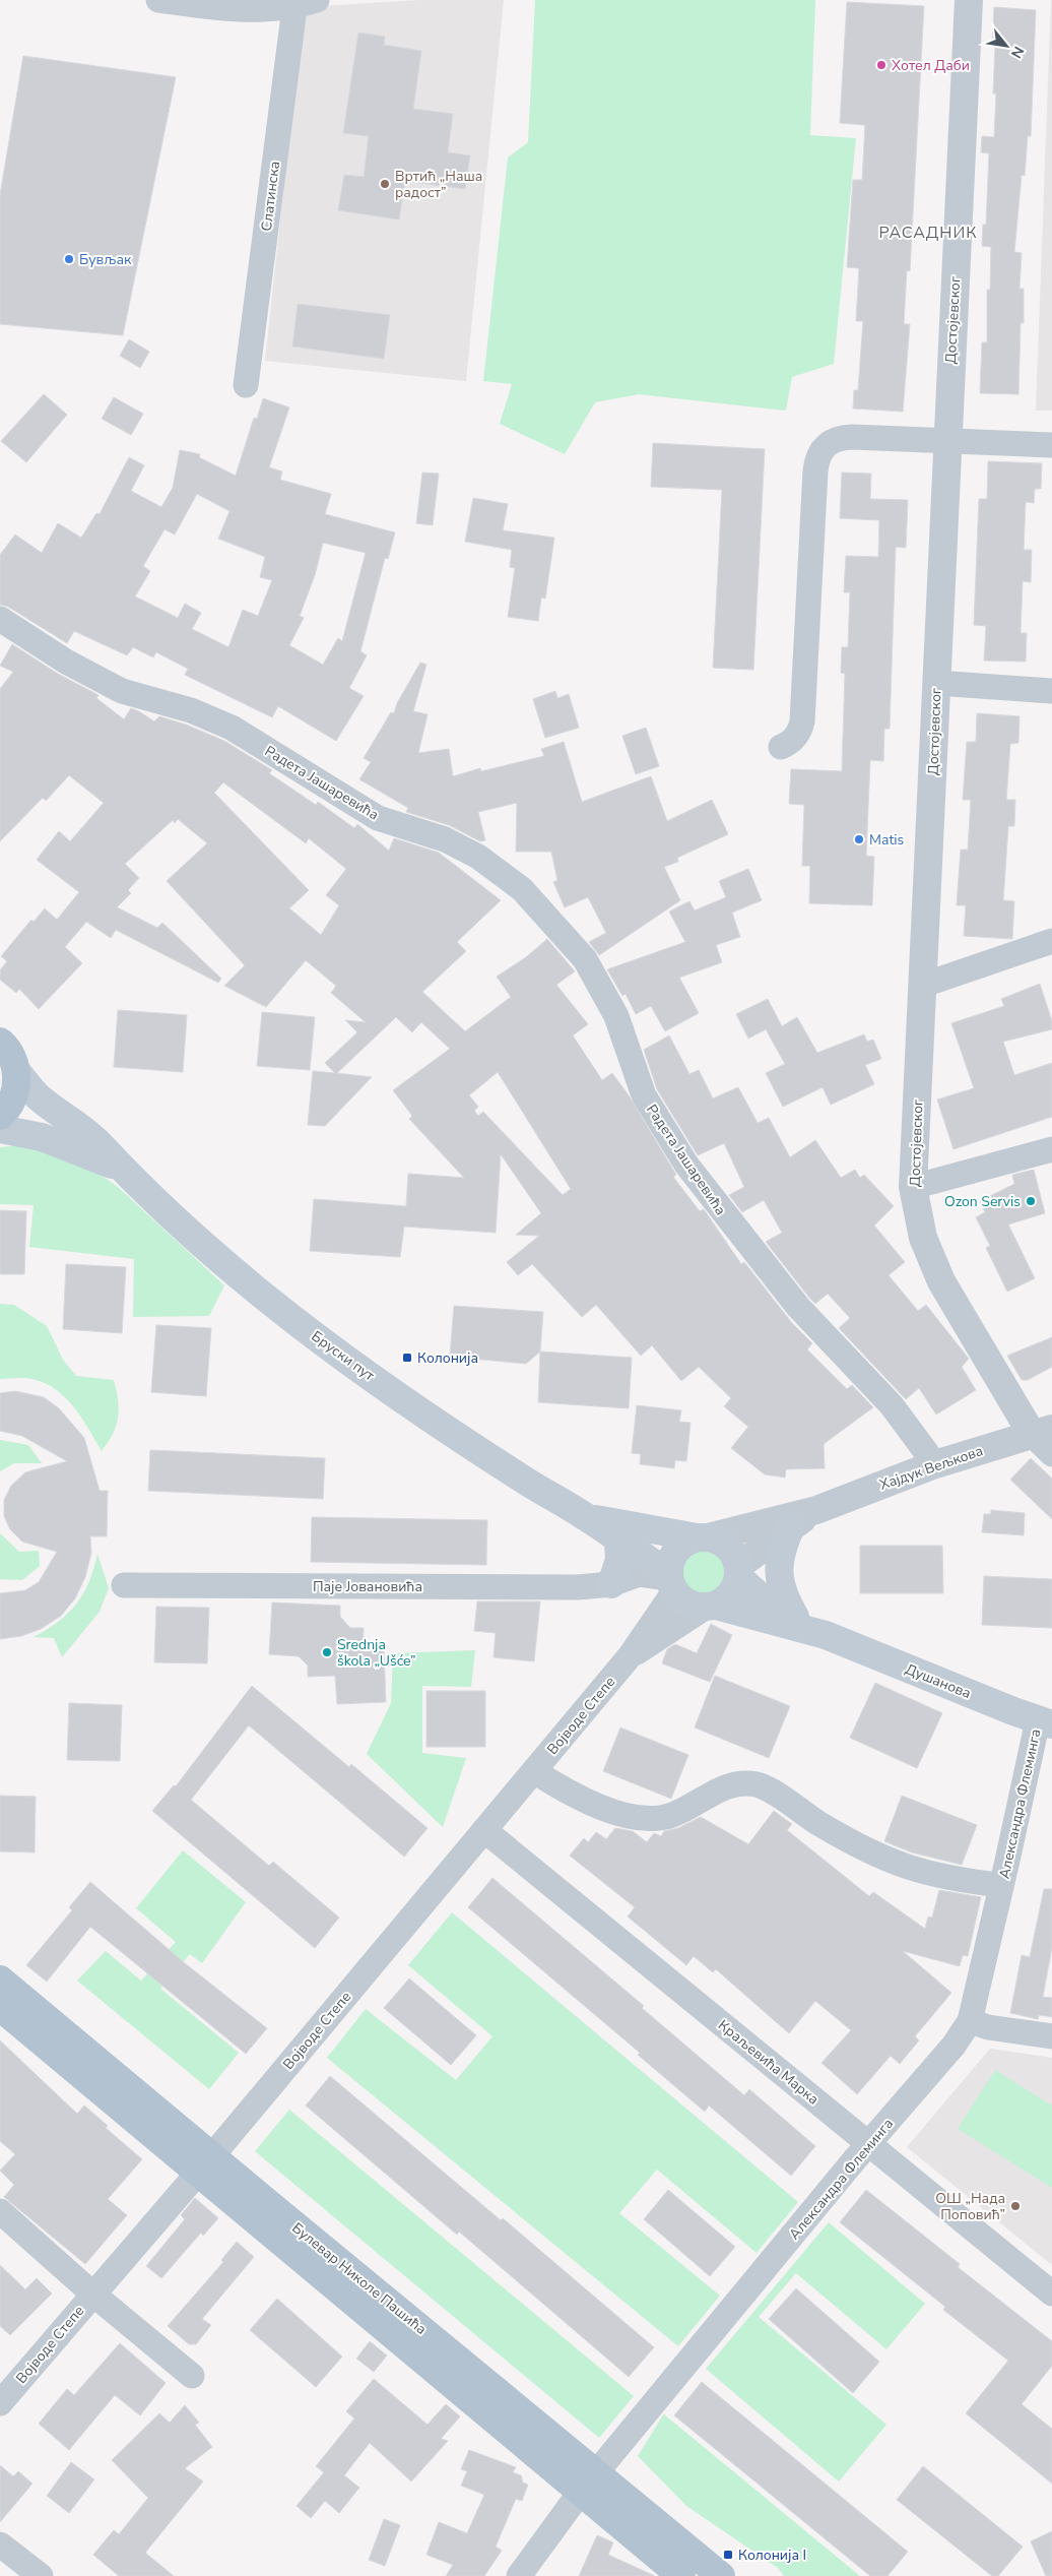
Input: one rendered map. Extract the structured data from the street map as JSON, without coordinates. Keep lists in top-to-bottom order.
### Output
{
  "streets": {
    "main road": ["Бруски пут", "Душанова", "Булевар Николе Пашића"],
    "street": [
      "Слатинска",
      "Достојевског",
      "Радета Јашаревића",
      "Хајдук Вељкова",
      "Паје Јовановића",
      "Војводе Степе",
      "Александра Флеминга",
      "Краљевића Марка"
    ]
  },
  "crossings": [
    ["Достојевског", "Хајдук Вељкова"],
    ["Радета Јашаревића", "Хајдук Вељкова"],
    ["Бруски пут", "Паје Јовановића"],
    ["Бруски пут", "Душанова"],
    ["Бруски пут", "Војводе Степе"],
    ["Паје Јовановића", "Душанова"],
    ["Паје Јовановића", "Војводе Степе"],
    ["Душанова", "Војводе Степе"],
    ["Душанова", "Александра Флеминга"],
    ["Војводе Степе", "Краљевића Марка"],
    ["Војводе Степе", "Булевар Николе Пашића"],
    ["Александра Флеминга", "Краљевића Марка"],
    ["Александра Флеминга", "Булевар Николе Пашића"]
  ],
  "districts": ["РАСАДНИК"],
  "places": {
    "other": [
      "Хотел Даби",
      "Вртић „Наша радост”",
      "Бувљак",
      "Matis",
      "Ozon Servis",
      "Srednja škola „Ušće”",
      "ОШ „Нада Поповић”"
    ],
    "transit": ["Колонија", "Колонија I"]
  },
  "north": "bottom right"
}
